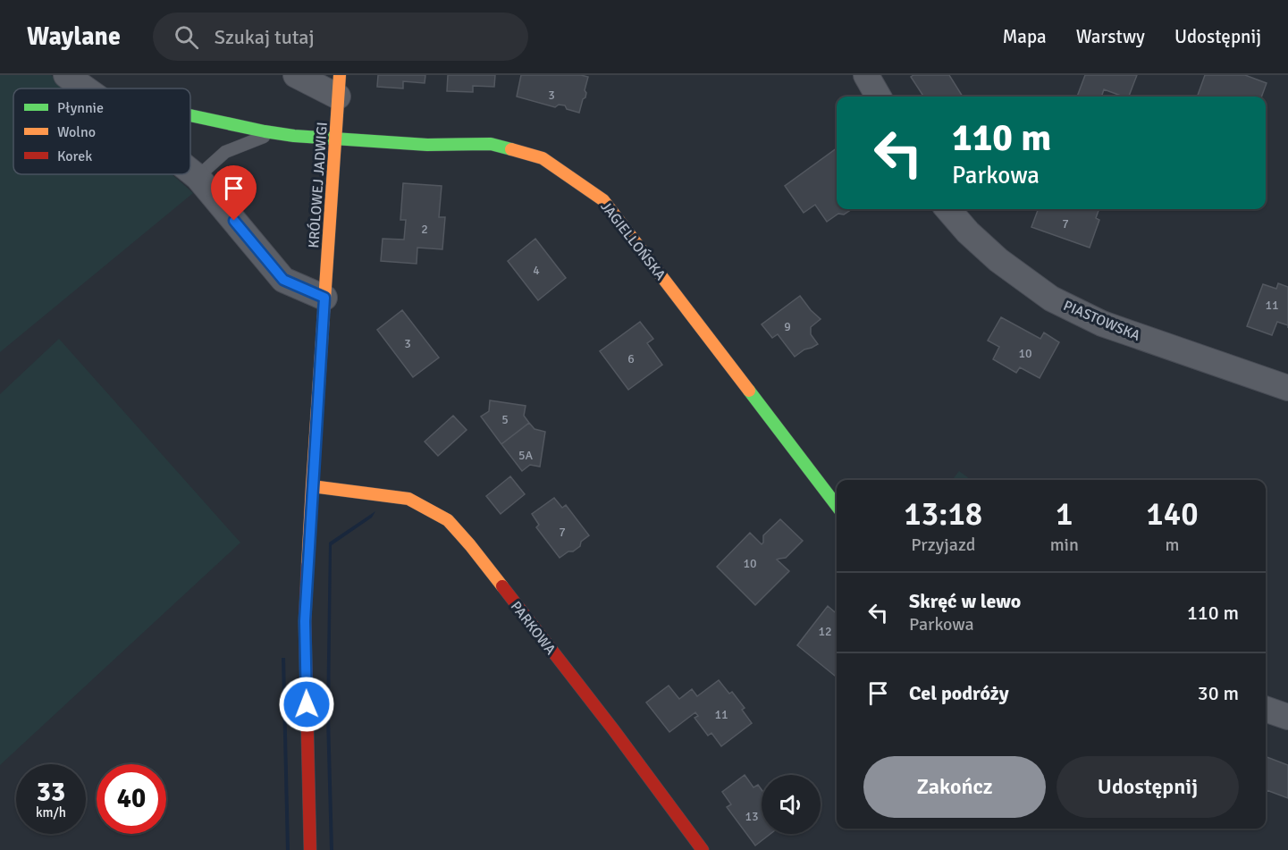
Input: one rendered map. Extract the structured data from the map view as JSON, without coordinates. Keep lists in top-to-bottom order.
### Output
{
  "streets": {
    "street": [
      "KRÓLOWEJ JADWIGI",
      "JAGIELLOŃSKA",
      "PIASTOWSKA",
      "PARKOWA"
    ]
  },
  "crossings": [
    ["KRÓLOWEJ JADWIGI", "JAGIELLOŃSKA"],
    ["KRÓLOWEJ JADWIGI", "PARKOWA"]
  ],
  "house_numbers": [
    "3",
    "7",
    "2",
    "4",
    "11",
    "9",
    "3",
    "10",
    "6",
    "5",
    "5A",
    "7",
    "10",
    "12",
    "11",
    "13"
  ],
  "legend": ["Płynnie", "Wolno", "Korek"],
  "page": {
    "header": "Waylane",
    "search": "Szukaj tutaj",
    "nav": ["Mapa", "Warstwy", "Udostępnij"],
    "turn": ["110 m", "Parkowa"],
    "eta": [
      "13:18",
      "Przyjazd",
      "1",
      "min",
      "140",
      "m"
    ],
    "list": [
      {
        "name": "Skręć w lewo",
        "note": "Parkowa",
        "value": "110 m"
      },
      {
        "name": "Cel podróży",
        "value": "30 m"
      }
    ],
    "buttons": ["Zakończ", "Udostępnij"],
    "speed": "33 km/h",
    "limit": "40"
  }
}
